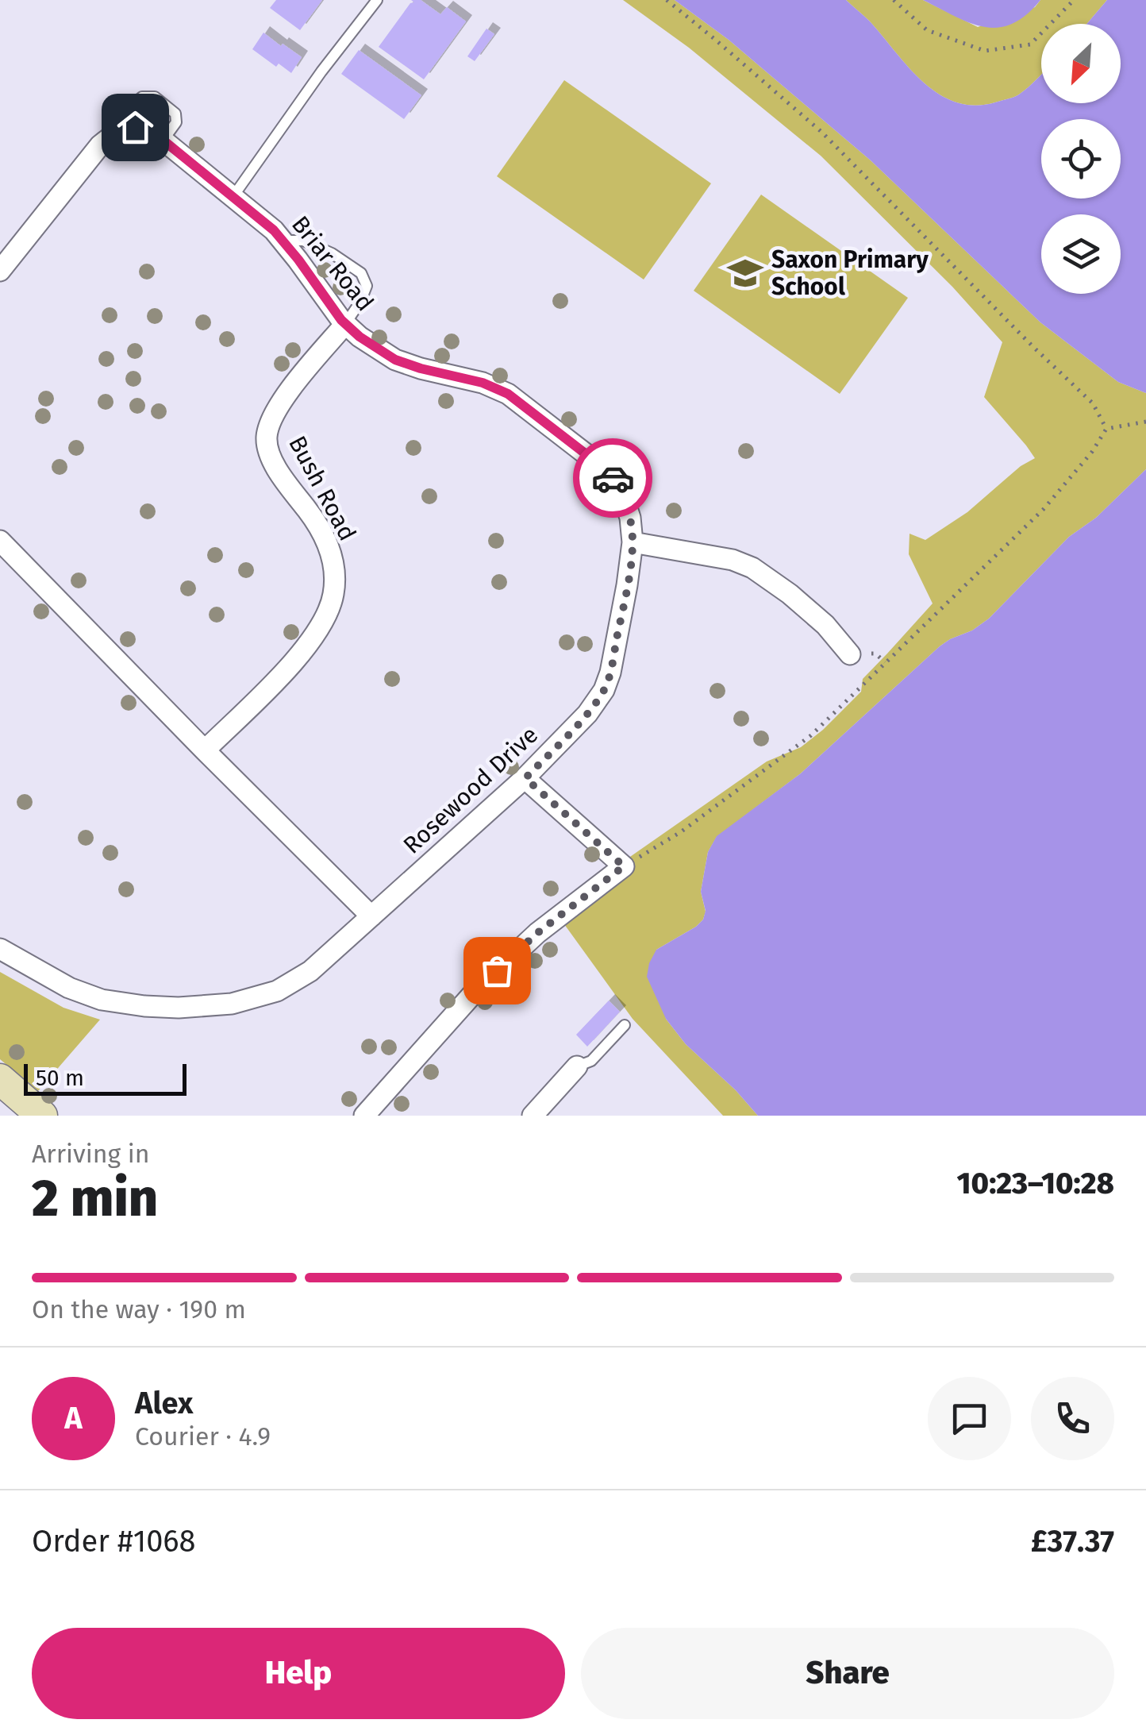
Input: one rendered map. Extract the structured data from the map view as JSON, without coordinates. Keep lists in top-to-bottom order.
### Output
{
  "streets": {
    "street": ["Briar Road", "Bush Road", "Rosewood Drive"]
  },
  "crossings": [
    ["Briar Road", "Bush Road"],
    ["Briar Road", "Rosewood Drive"]
  ],
  "places": {
    "school or university": ["Saxon Primary School"]
  },
  "scale_bar": "50 m",
  "north": "bottom left",
  "page": {
    "scale": "50 m",
    "heading": ["2 min", "Arriving in", "10:23–10:28"],
    "panel": [
      "Alex",
      "Courier · 4.9",
      "Order #1068",
      "£37.37"
    ],
    "bar": "On the way · 190 m",
    "round": "A",
    "buttons": ["Help", "Share"]
  }
}
